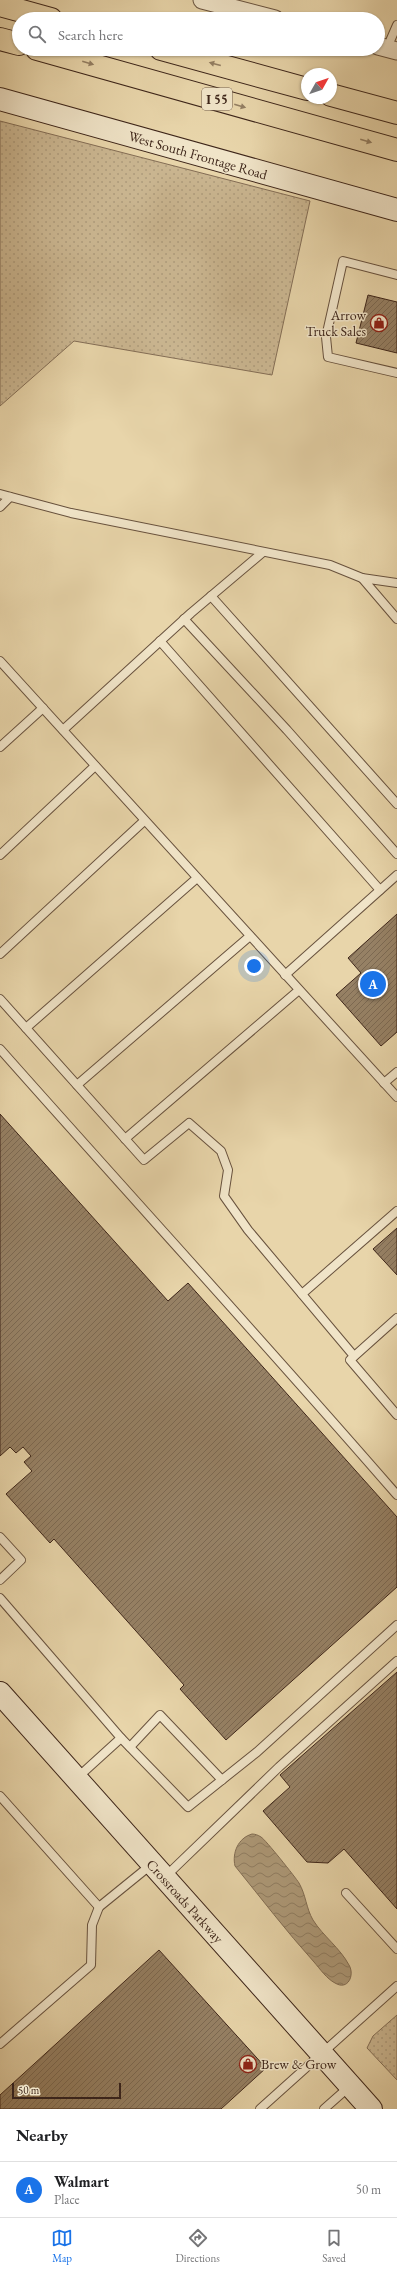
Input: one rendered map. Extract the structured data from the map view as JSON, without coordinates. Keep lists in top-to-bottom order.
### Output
{
  "streets": {
    "highway": ["I 55"],
    "street": ["West South Frontage Road", "Crossroads Parkway"]
  },
  "places": {
    "shop": ["Arrow Truck Sales", "Brew & Grow"]
  },
  "scale_bar": "50 m",
  "north": "top right",
  "page": {
    "search": "Search here",
    "pins": "A",
    "scale": "50 m",
    "heading": "Nearby",
    "list": [
      {
        "mark": "A",
        "name": "Walmart",
        "note": "Place",
        "value": "50 m"
      }
    ],
    "nav": ["Map", "Directions", "Saved"]
  }
}
